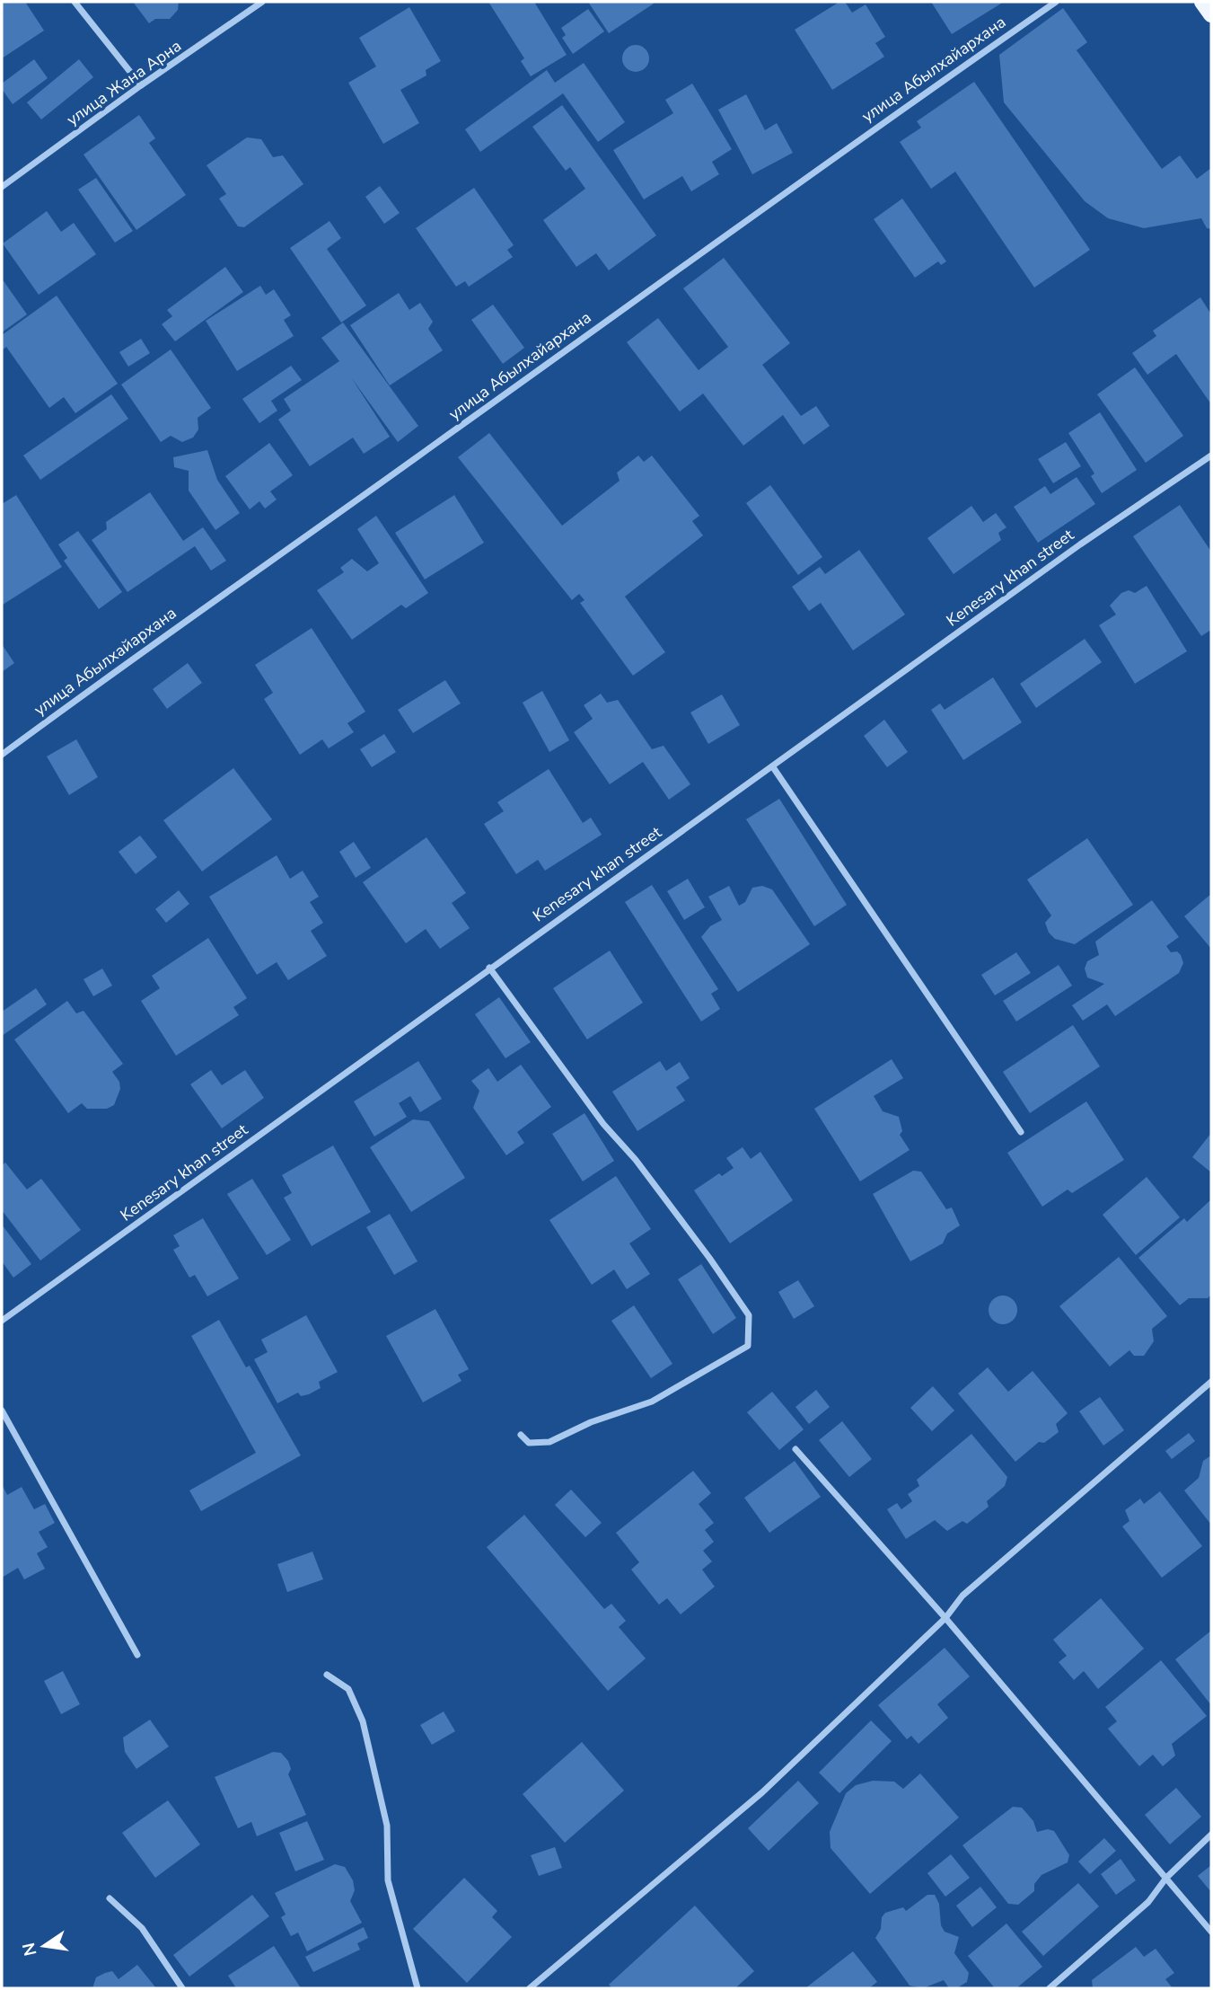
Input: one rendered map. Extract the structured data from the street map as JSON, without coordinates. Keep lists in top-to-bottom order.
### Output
{
  "streets": {
    "street": ["улица Абылхайархана", "улица Жана Арна", "Kenesary khan street"]
  },
  "north": "left"
}
